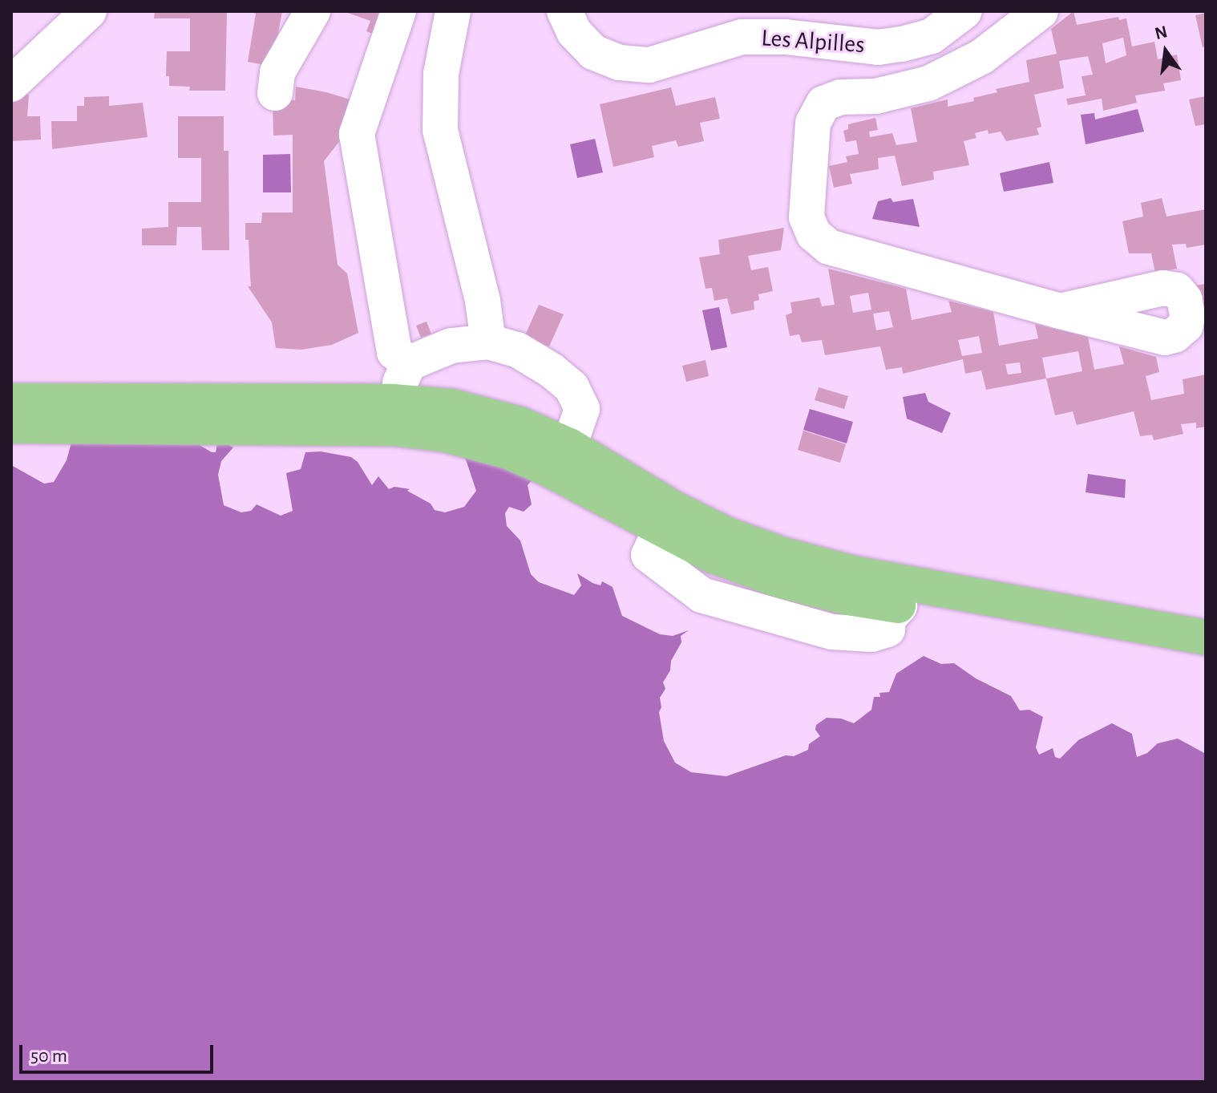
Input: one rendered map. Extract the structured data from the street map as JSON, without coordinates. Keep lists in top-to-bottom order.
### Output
{
  "streets": {
    "street": ["Les Alpilles"]
  },
  "scale_bar": "50 m",
  "north": "top"
}
